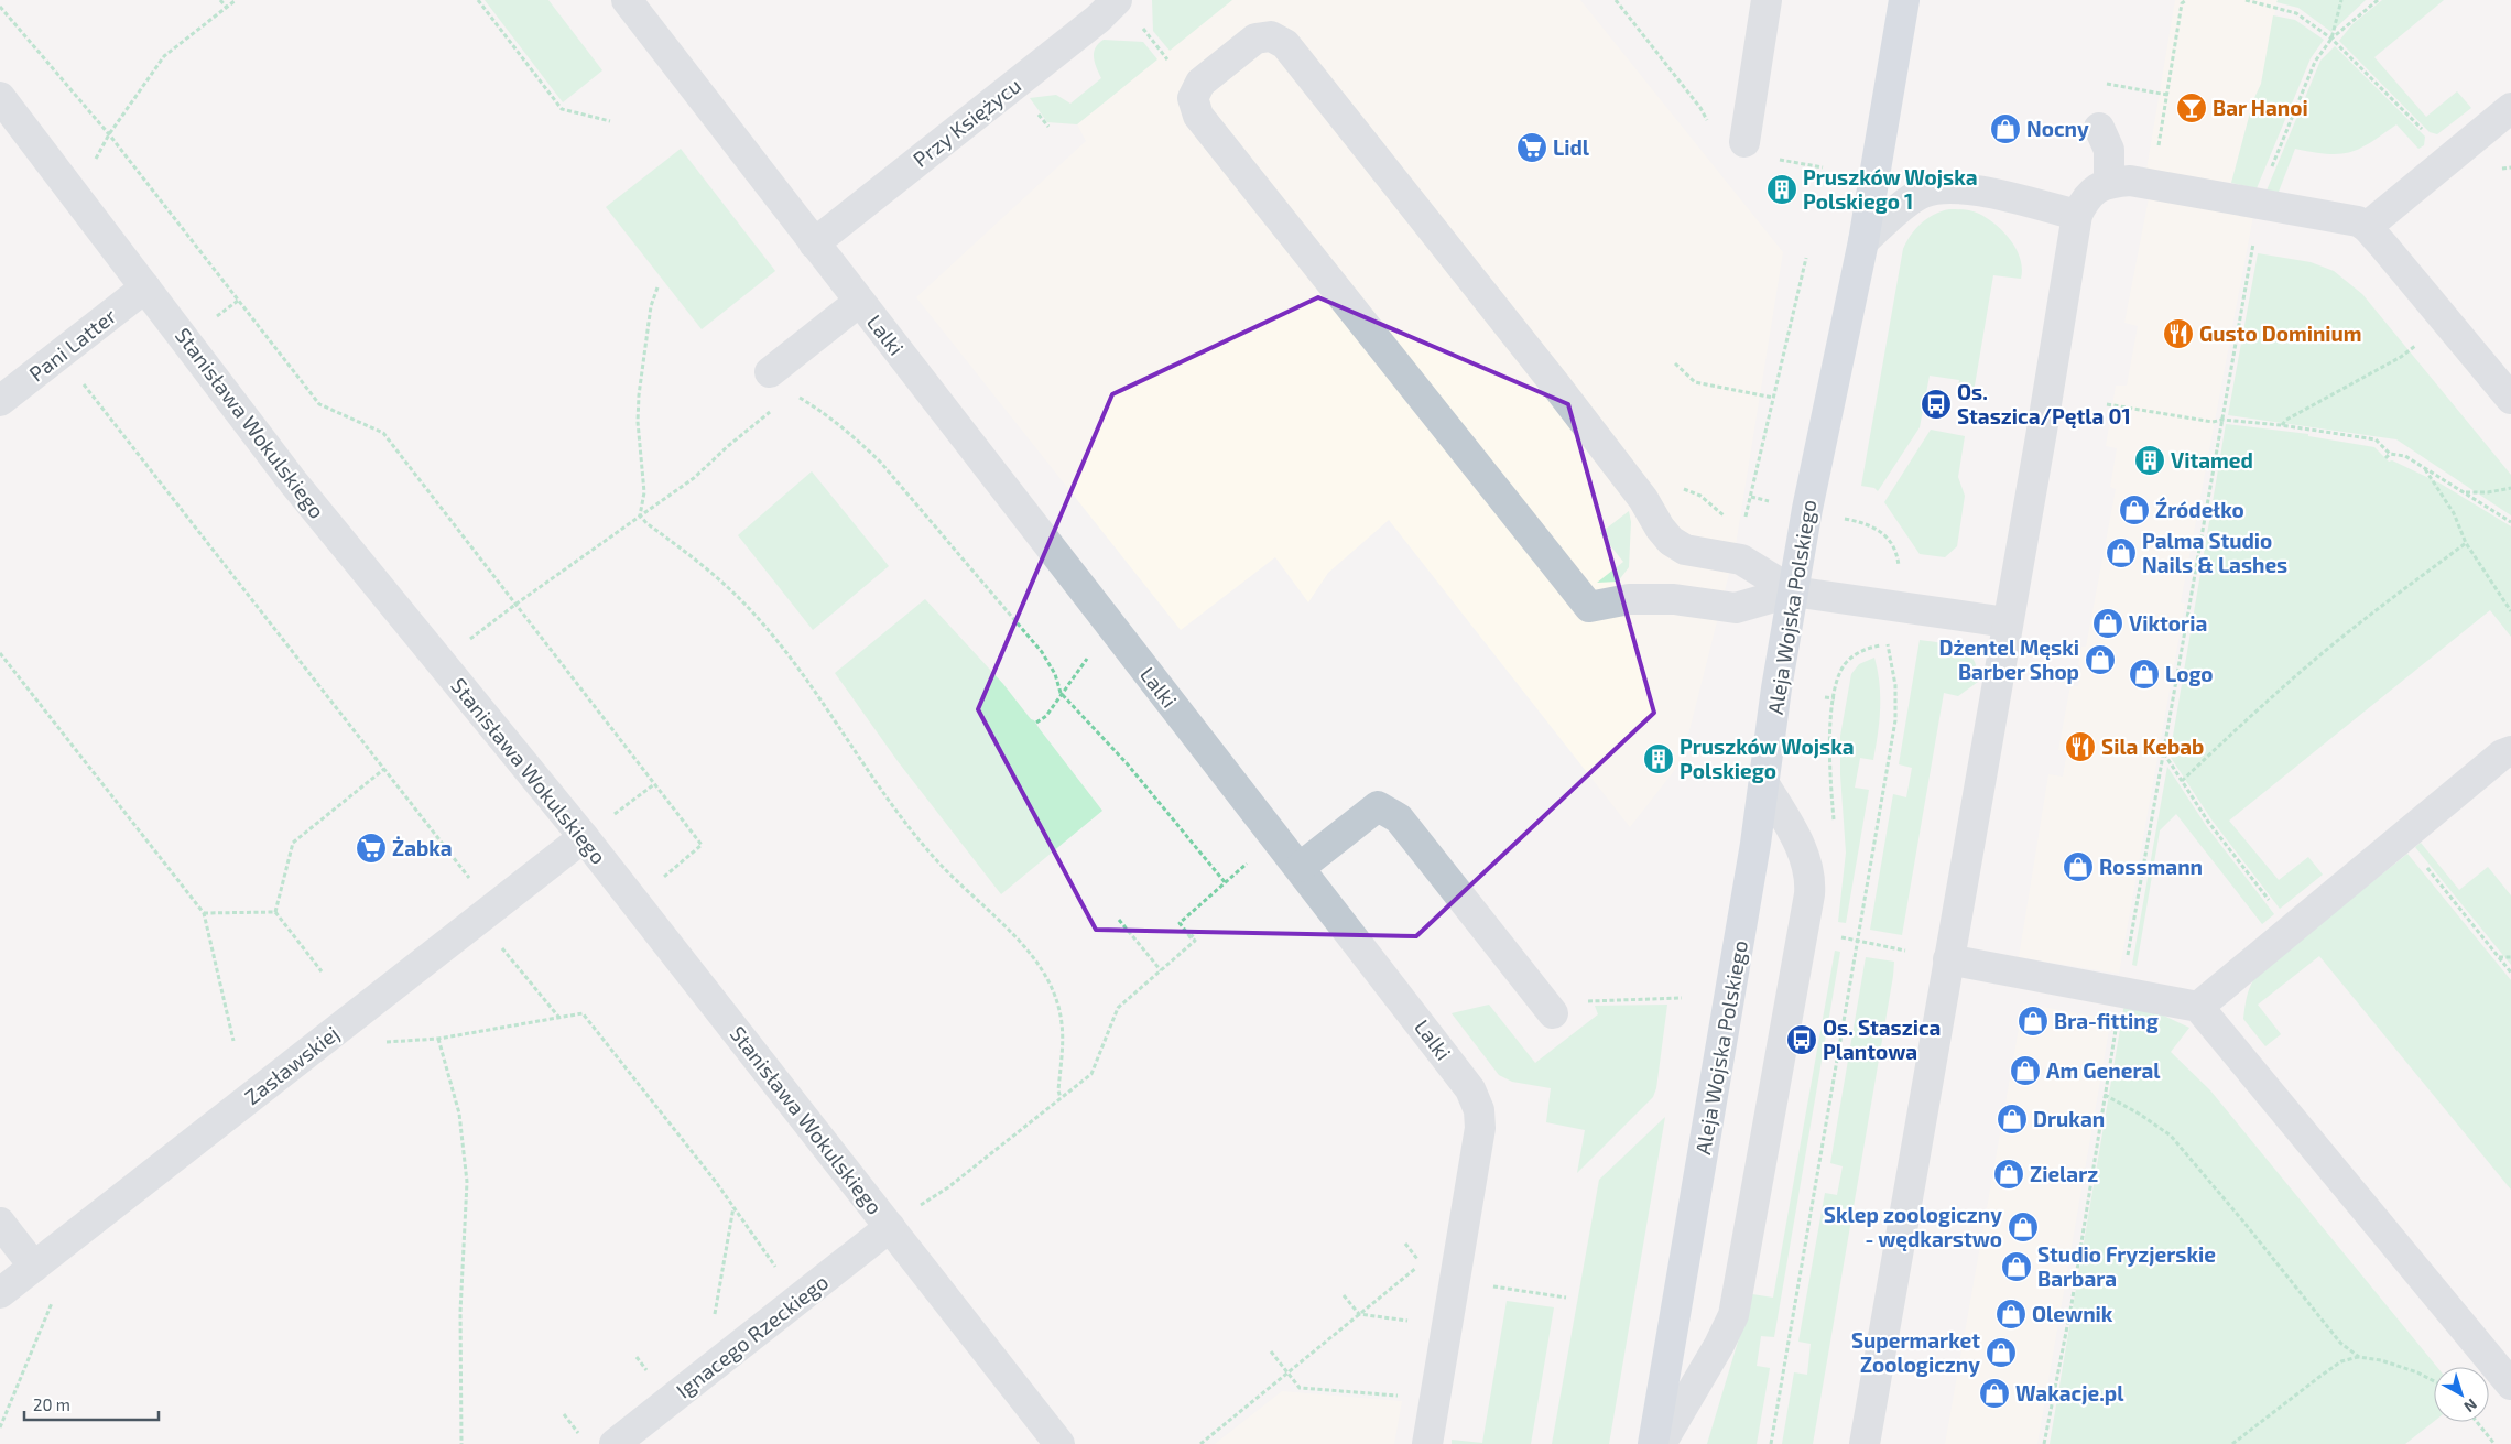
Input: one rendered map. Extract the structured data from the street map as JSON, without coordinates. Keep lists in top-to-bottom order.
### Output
{
  "streets": {
    "main road": ["Aleja Wojska Polskiego"],
    "street": [
      "Przy Księżycu",
      "Lalki",
      "Pani Latter",
      "Stanisława Wokulskiego",
      "Zasławskiej",
      "Ignacego Rzeckiego"
    ]
  },
  "crossings": [
    ["Przy Księżycu", "Lalki"],
    ["Pani Latter", "Stanisława Wokulskiego"],
    ["Stanisława Wokulskiego", "Zasławskiej"],
    ["Stanisława Wokulskiego", "Ignacego Rzeckiego"]
  ],
  "places": {
    "bar": ["Bar Hanoi"],
    "shop": [
      "Nocny",
      "Źródełko",
      "Palma Studio Nails & Lashes",
      "Viktoria",
      "Dżentel Męski Barber Shop",
      "Logo",
      "Rossmann",
      "Bra-fitting",
      "Am General",
      "Drukan",
      "Zielarz",
      "Sklep zoologiczny - wędkarstwo",
      "Studio Fryzjerskie Barbara",
      "Olewnik",
      "Supermarket Zoologiczny",
      "Wakacje.pl"
    ],
    "supermarket": ["Lidl", "Żabka"],
    "building": ["Pruszków Wojska Polskiego 1", "Vitamed", "Pruszków Wojska Polskiego"],
    "restaurant": ["Gusto Dominium", "Sila Kebab"],
    "bus stop": ["Os. Staszica/Pętla 01", "Os. Staszica Plantowa"]
  },
  "scale_bar": "20 m",
  "north": "bottom right"
}
